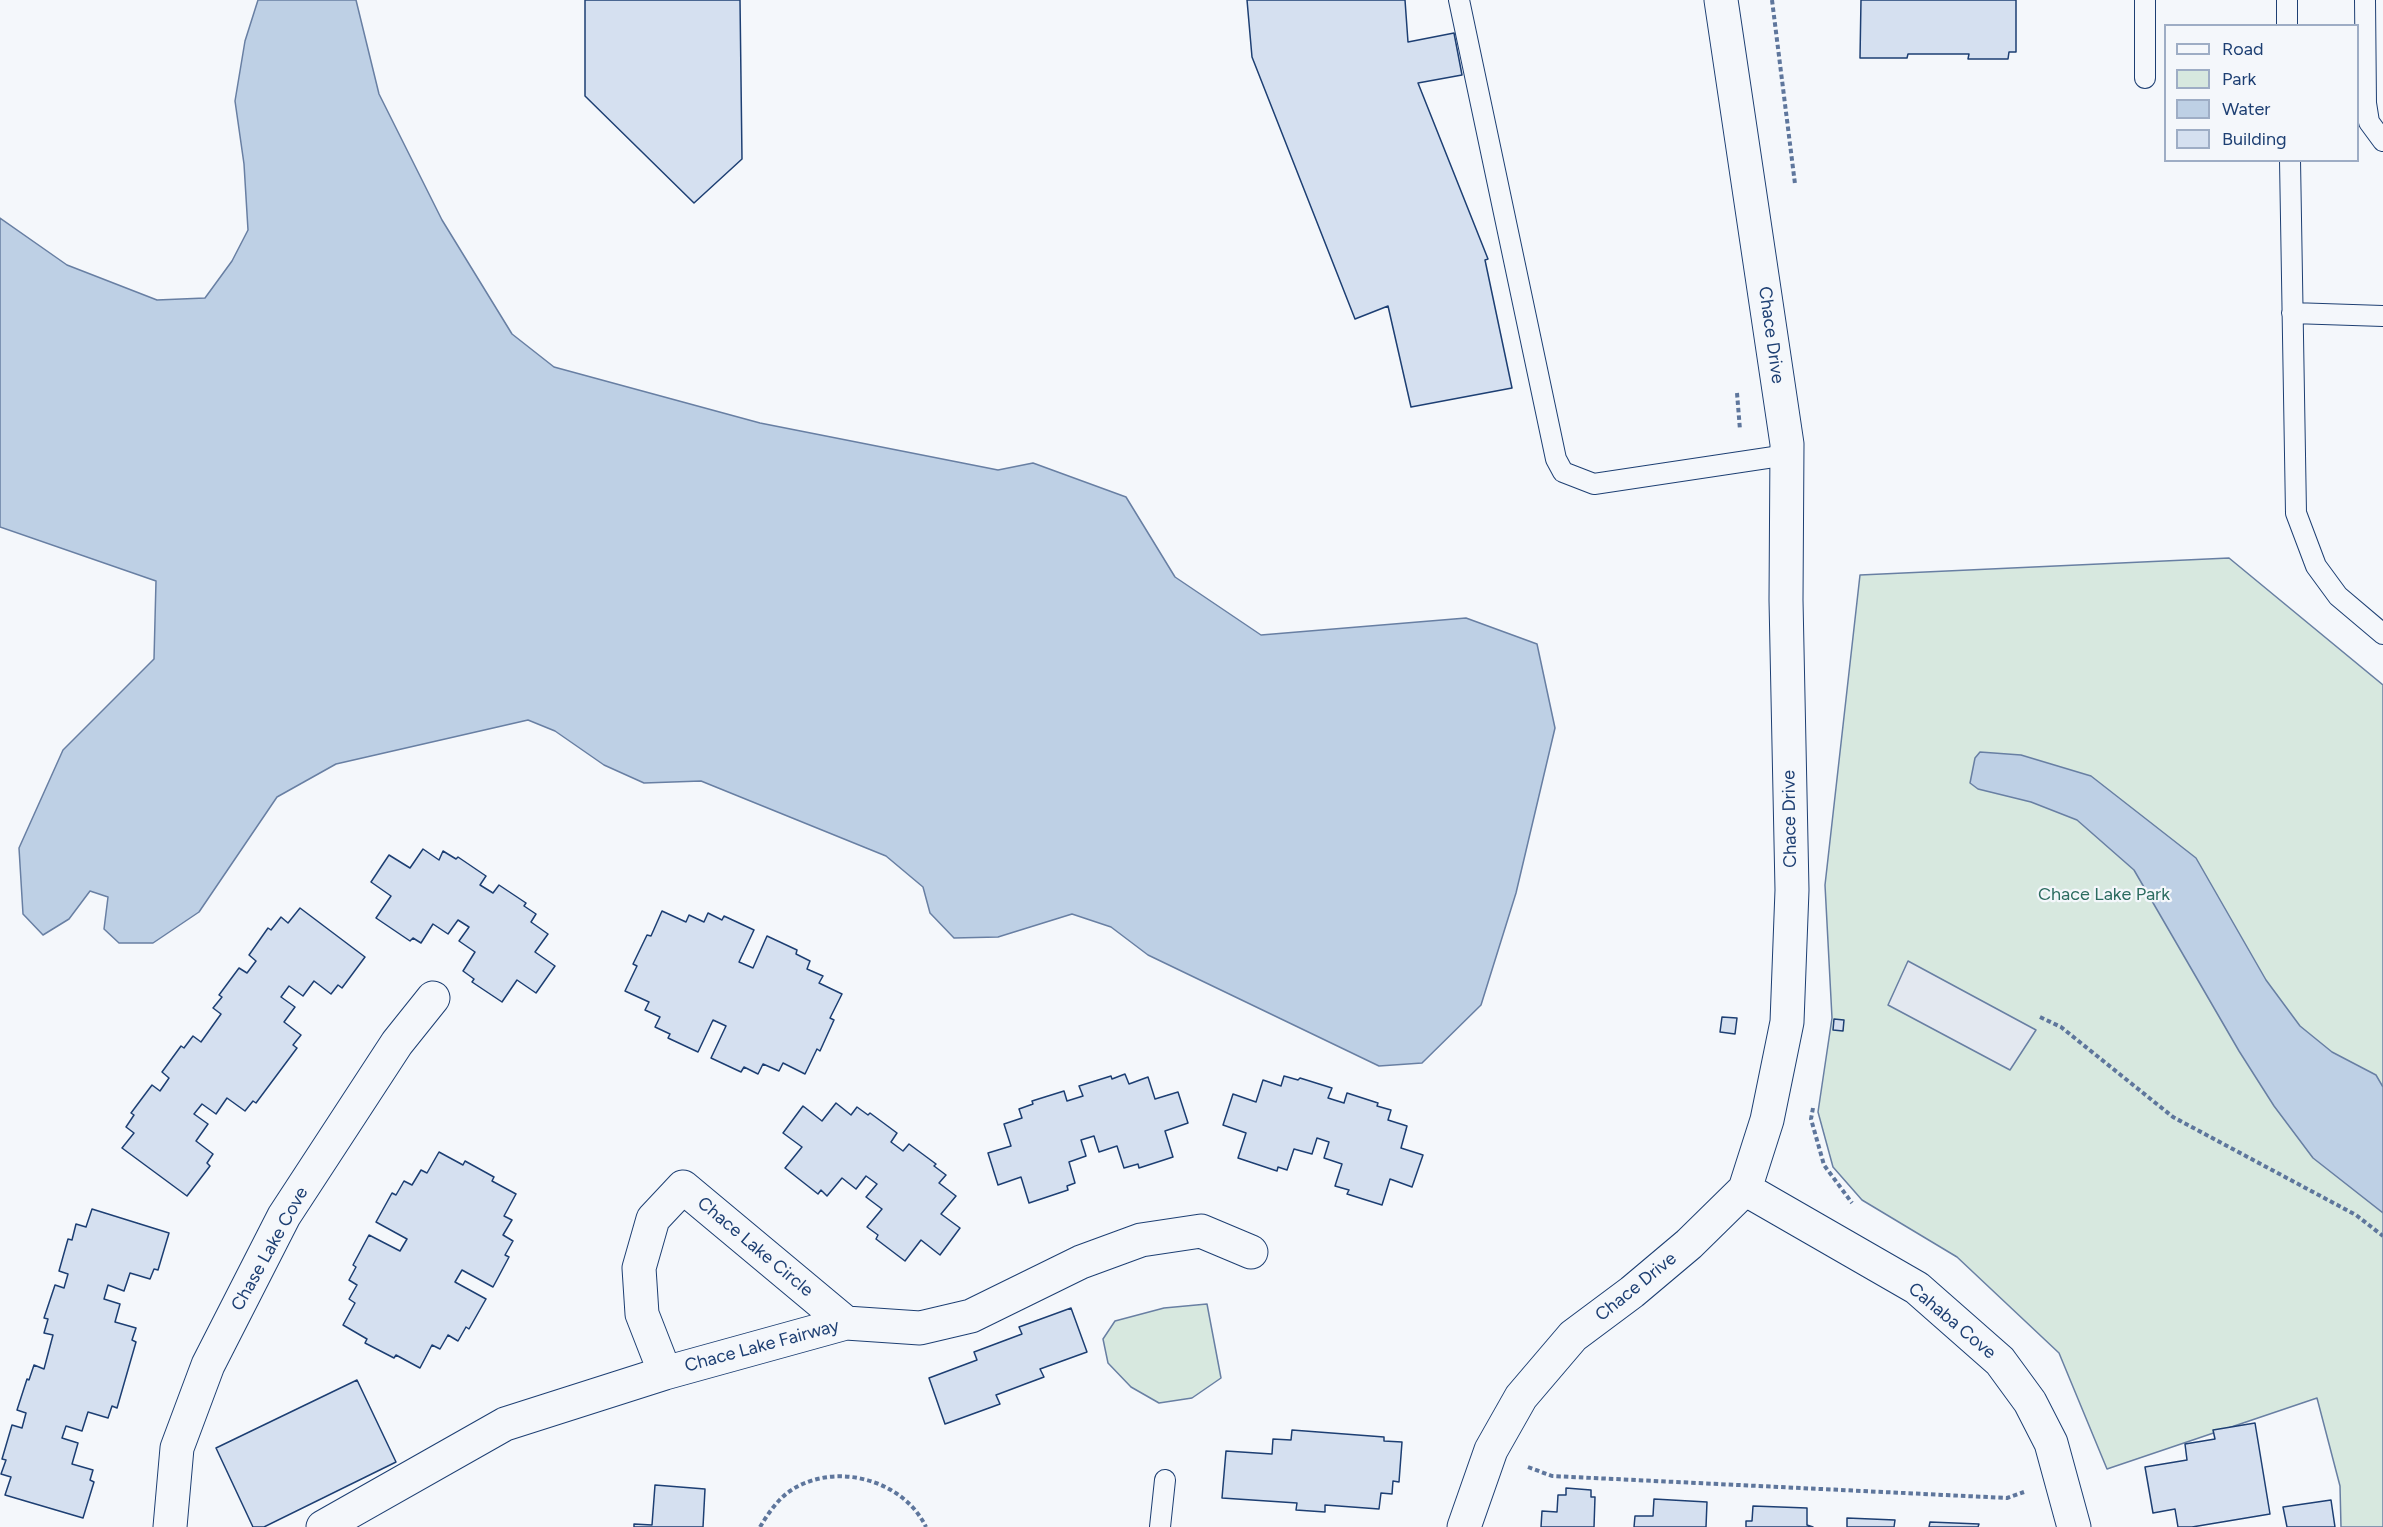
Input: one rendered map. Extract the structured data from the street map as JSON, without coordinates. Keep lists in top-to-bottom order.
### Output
{
  "streets": {
    "street": [
      "Chace Drive",
      "Chace Lake Circle",
      "Chase Lake Cove",
      "Cahaba Cove",
      "Chace Lake Fairway"
    ]
  },
  "crossings": [
    ["Chace Drive", "Cahaba Cove"],
    ["Chace Lake Circle", "Chace Lake Fairway"]
  ],
  "parks": ["Chace Lake Park"],
  "legend": [
    "Road",
    "Park",
    "Water",
    "Building"
  ]
}
